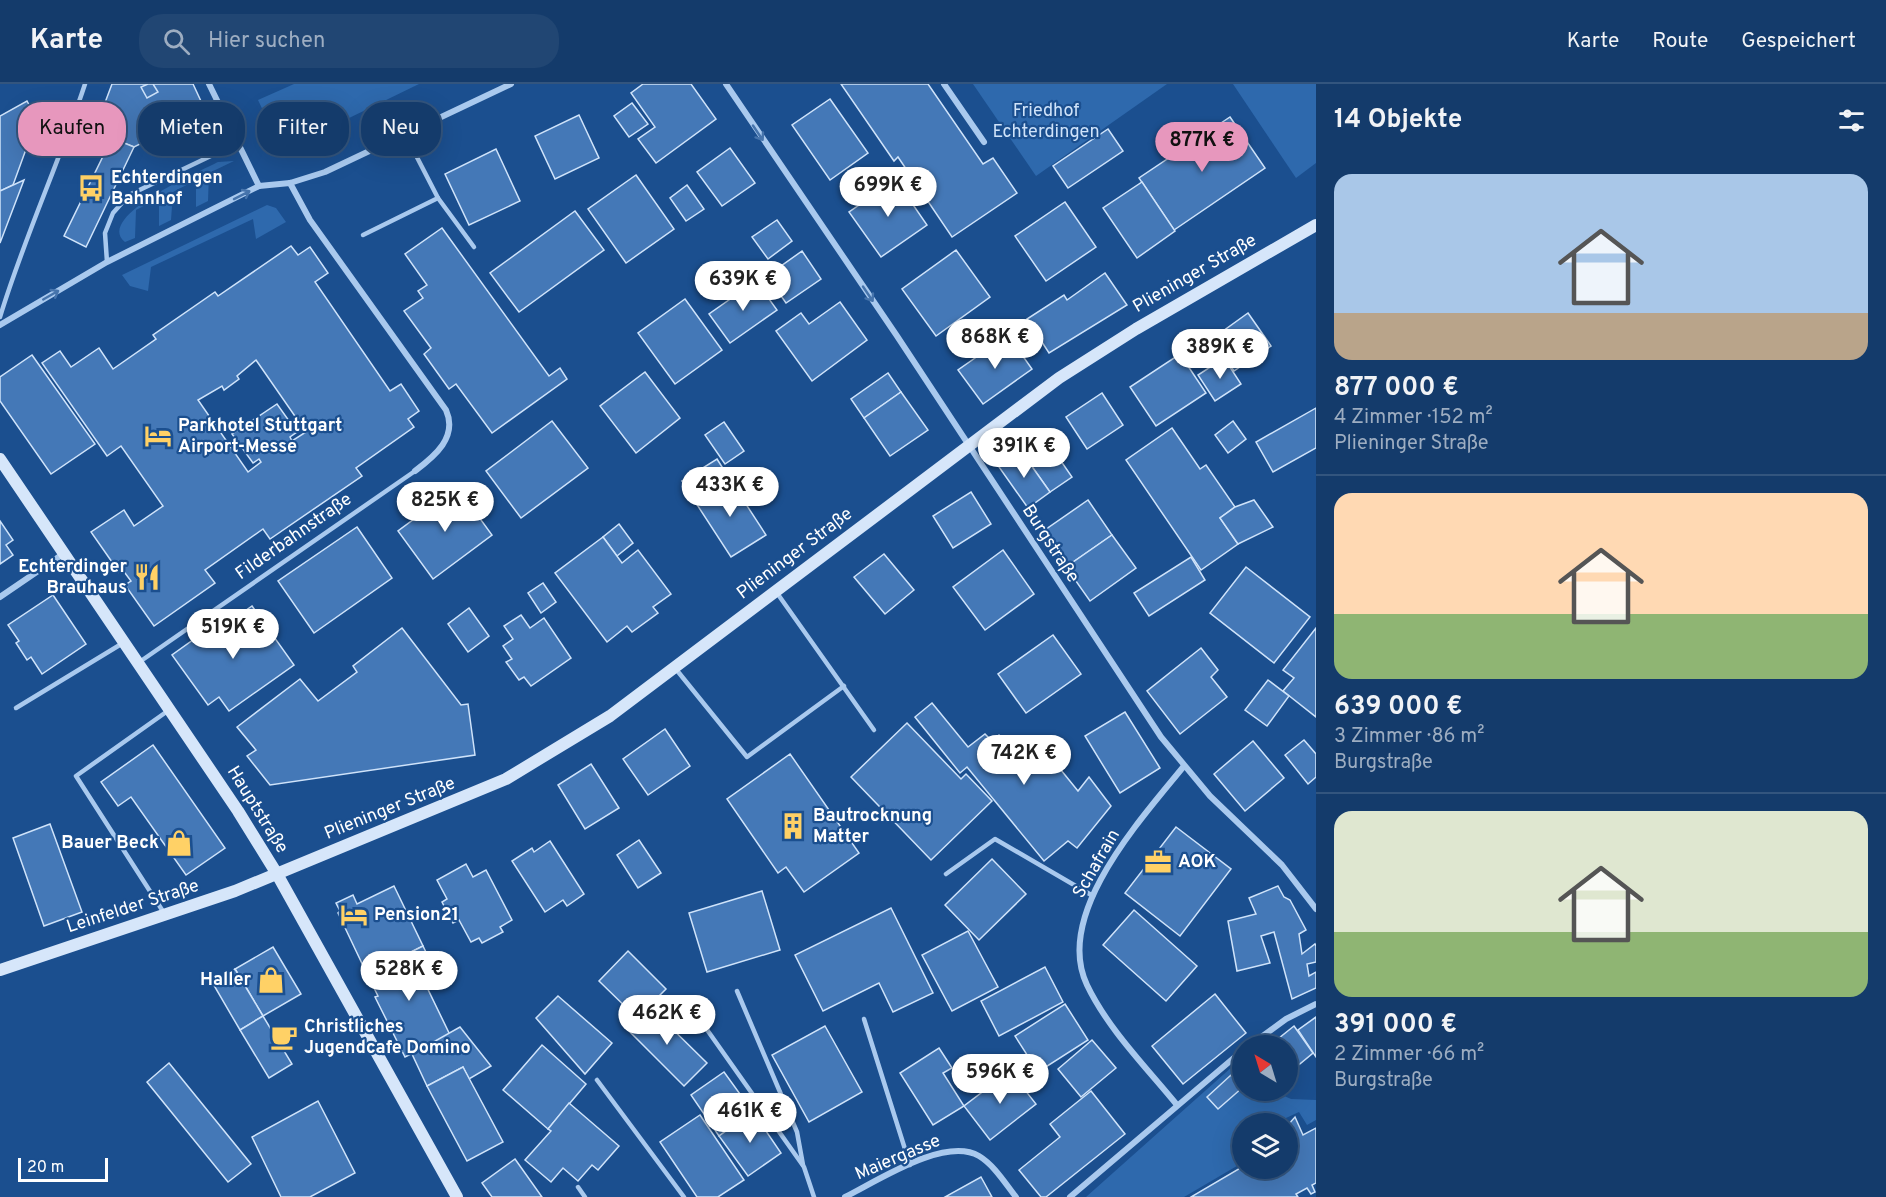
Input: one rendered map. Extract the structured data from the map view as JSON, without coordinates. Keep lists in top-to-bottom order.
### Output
{
  "streets": {
    "main road": ["Plieninger Straße", "Hauptstraße", "Leinfelder Straße"],
    "street": [
      "Filderbahnstraße",
      "Burgstraße",
      "Schafrain",
      "Maiergasse"
    ]
  },
  "crossings": [
    ["Plieninger Straße", "Burgstraße"],
    ["Plieninger Straße", "Hauptstraße"],
    ["Plieninger Straße", "Leinfelder Straße"],
    ["Filderbahnstraße", "Hauptstraße"],
    ["Burgstraße", "Schafrain"],
    ["Hauptstraße", "Leinfelder Straße"]
  ],
  "one_way": ["Burgstraße"],
  "parks": ["Friedhof Echterdingen"],
  "places": {
    "bus stop": ["Echterdingen Bahnhof"],
    "hotel": ["Parkhotel Stuttgart Airport-Messe", "Pension21"],
    "restaurant": ["Echterdinger Brauhaus"],
    "building": ["Bautrocknung Matter"],
    "shop": ["Bauer Beck", "Haller"],
    "office": ["AOK"],
    "cafe": ["Christliches Jugendcafe Domino"]
  },
  "scale_bar": "20 m",
  "north": "top left",
  "page": {
    "header": "Karte",
    "search": "Hier suchen",
    "nav": ["Karte", "Route", "Gespeichert"],
    "heading": "14 Objekte",
    "chip": [
      "Kaufen",
      "Mieten",
      "Filter",
      "Neu"
    ],
    "price": [
      "877K €",
      "699K €",
      "639K €",
      "868K €",
      "389K €",
      "391K €",
      "433K €",
      "825K €",
      "519K €",
      "742K €",
      "528K €",
      "462K €",
      "596K €",
      "461K €"
    ],
    "list": [
      {
        "name": "877 000 €",
        "note": "4 Zimmer · 152 m² · Plieninger Straße"
      },
      {
        "name": "639 000 €",
        "note": "3 Zimmer · 86 m² · Burgstraße"
      },
      {
        "name": "391 000 €",
        "note": "2 Zimmer · 66 m² · Burgstraße"
      }
    ],
    "scale": "20 m"
  }
}
